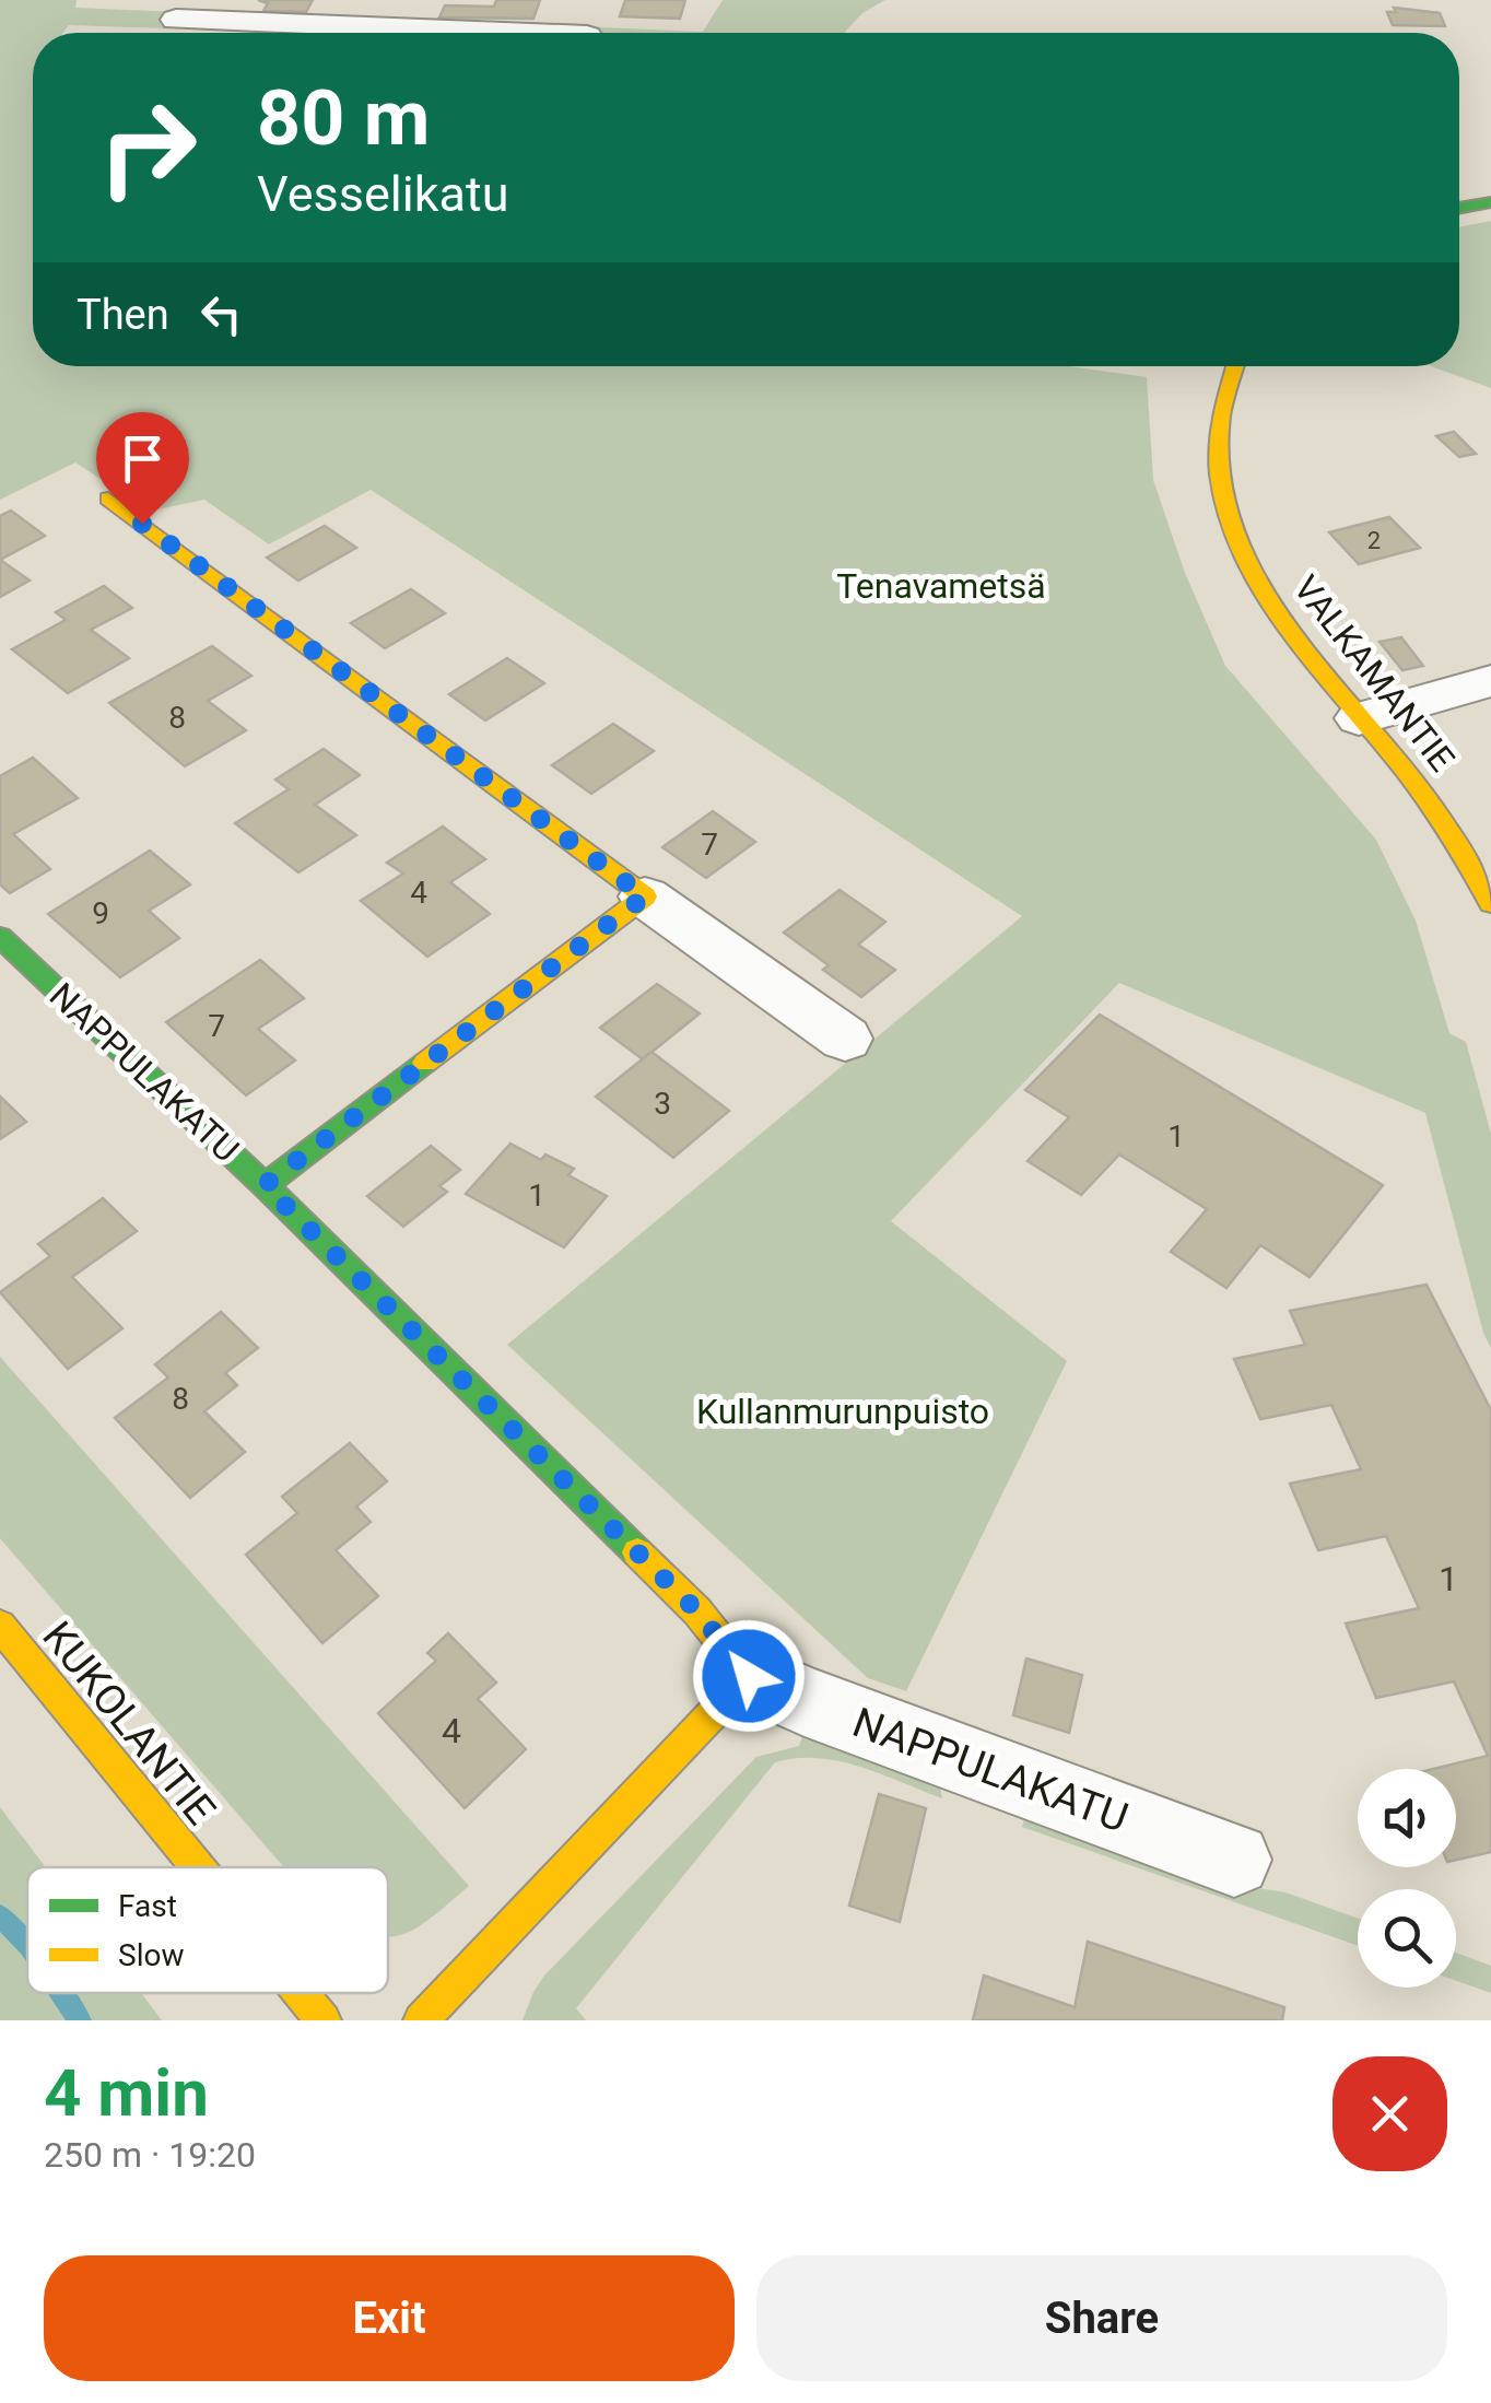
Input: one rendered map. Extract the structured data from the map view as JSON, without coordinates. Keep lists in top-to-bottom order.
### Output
{
  "streets": {
    "street": ["VALKAMANTIE", "NAPPULAKATU", "KUKOLANTIE"]
  },
  "parks": ["Tenavametsä", "Kullanmurunpuisto"],
  "house_numbers": [
    "2",
    "8",
    "7",
    "4",
    "9",
    "7",
    "3",
    "1",
    "1",
    "8",
    "1",
    "4"
  ],
  "legend": ["Fast", "Slow"],
  "page": {
    "turn": ["80 m", "Vesselikatu"],
    "then": "Then",
    "heading": ["4 min", "250 m · 19:20"],
    "buttons": ["Exit", "Share"]
  }
}
